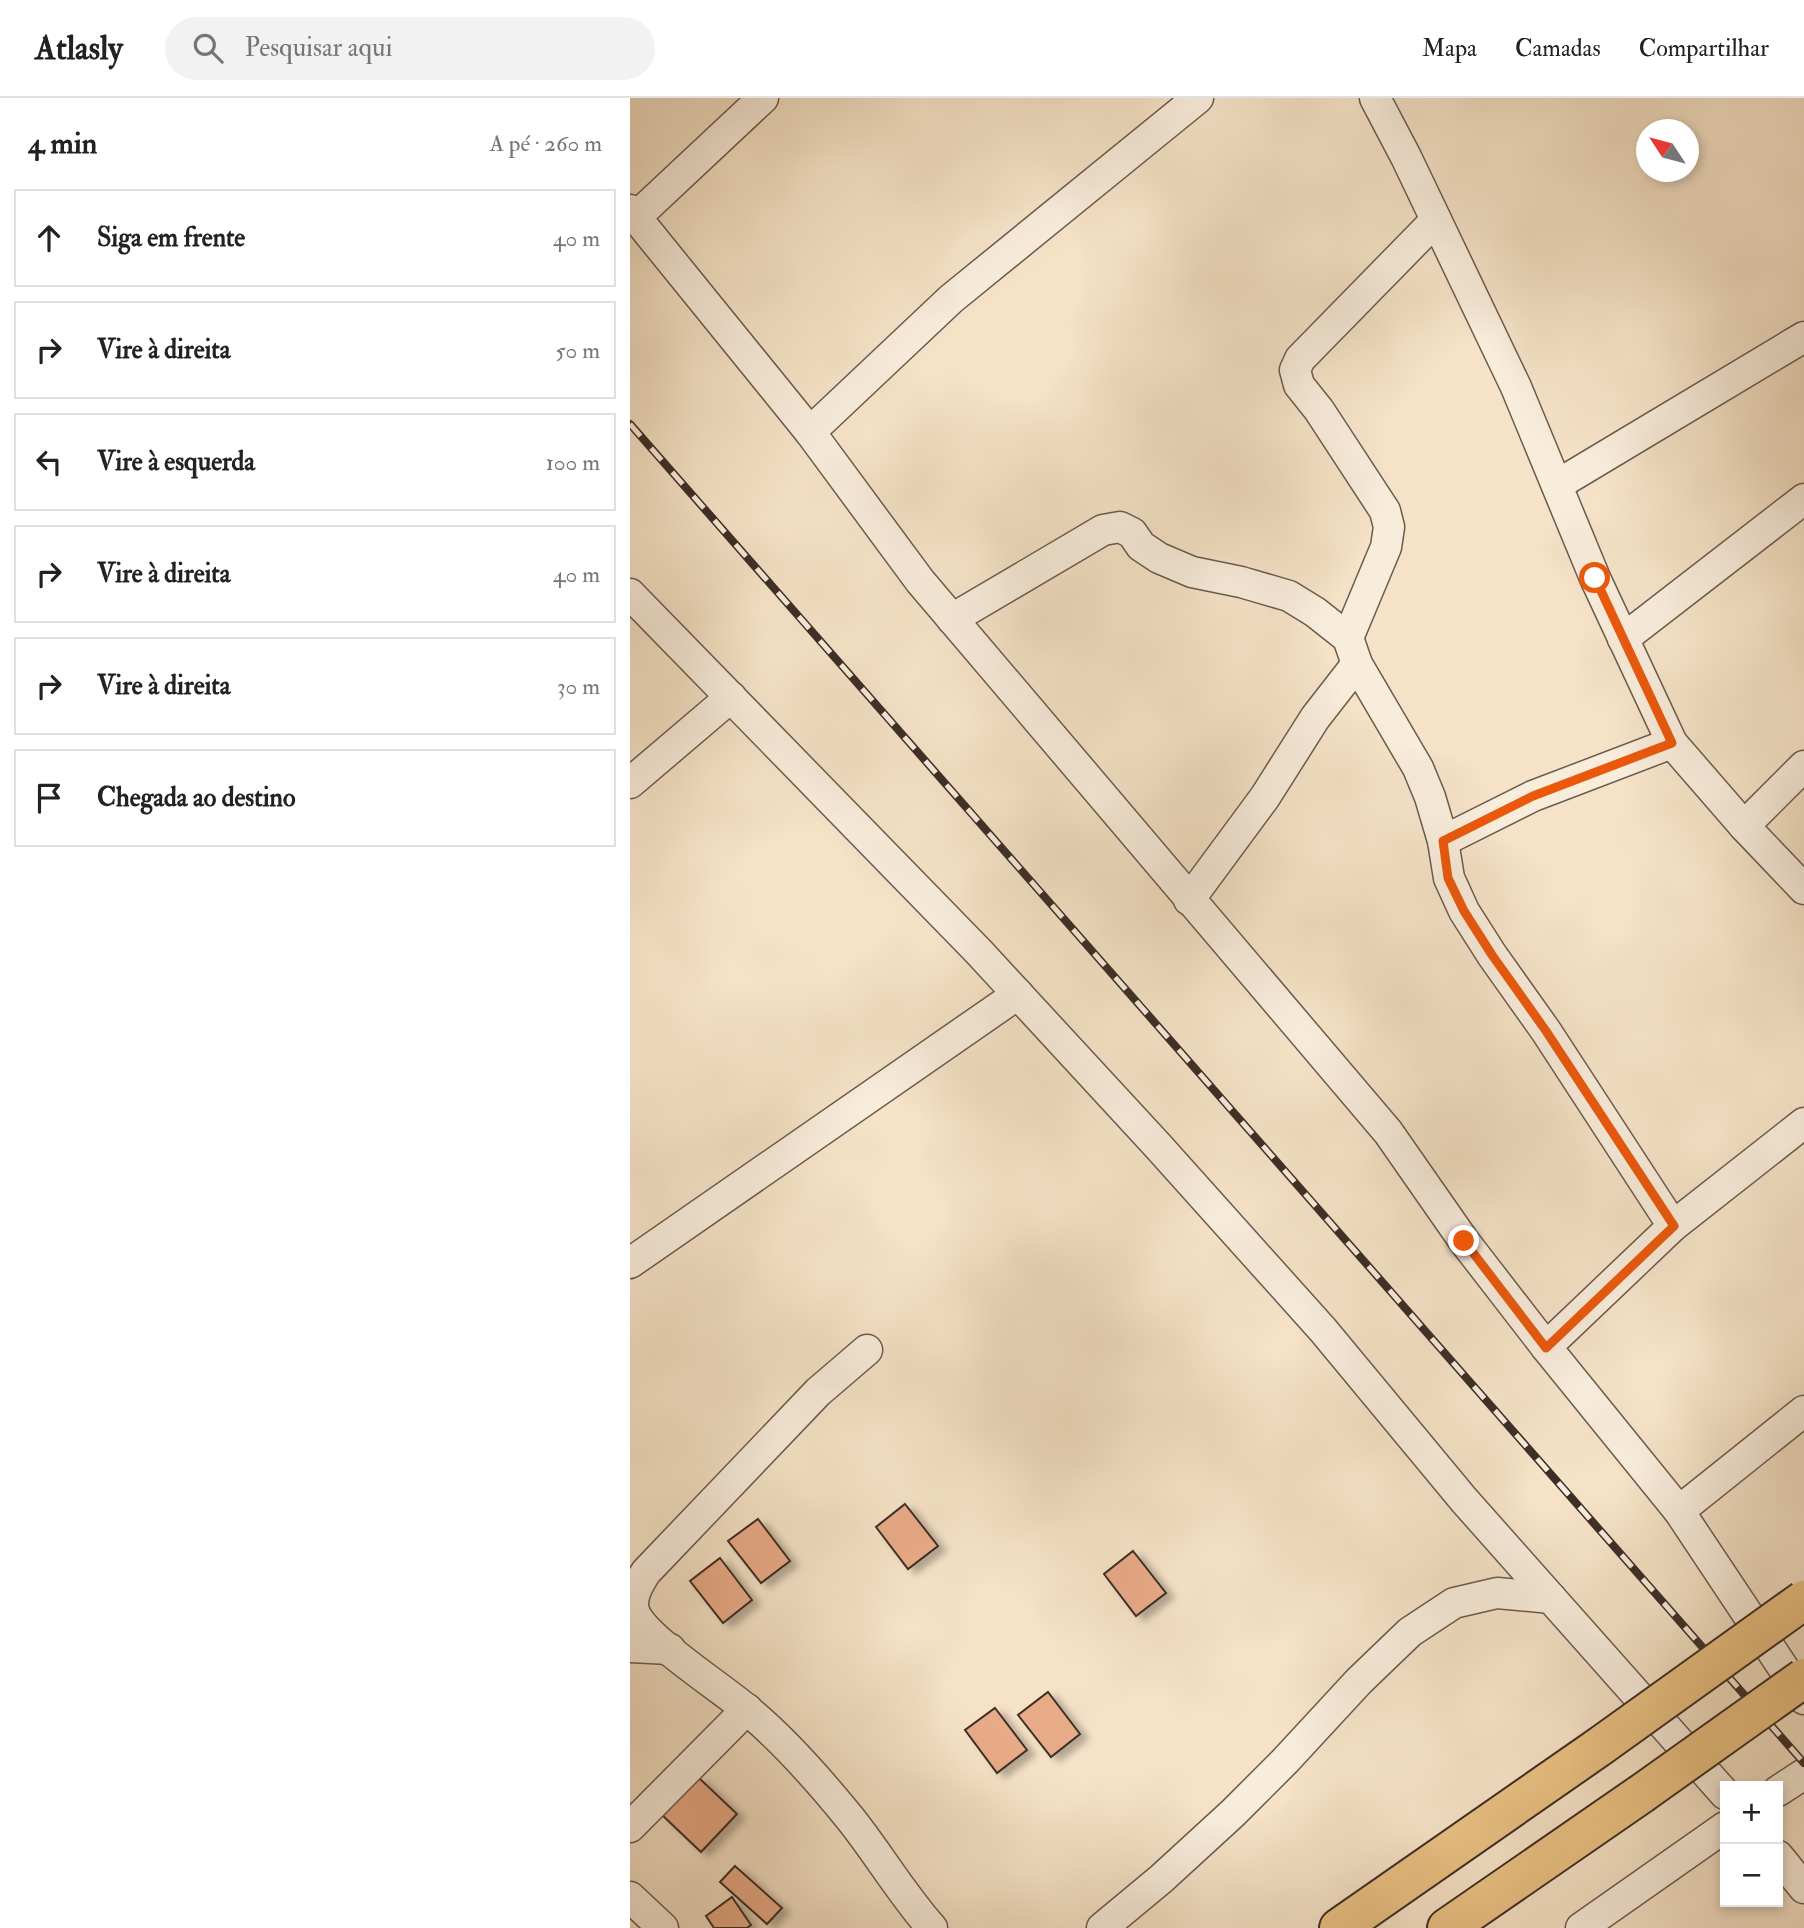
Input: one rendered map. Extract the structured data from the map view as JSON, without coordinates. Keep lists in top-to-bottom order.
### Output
{
  "north": "top left",
  "page": {
    "header": "Atlasly",
    "search": "Pesquisar aqui",
    "nav": ["Mapa", "Camadas", "Compartilhar"],
    "heading": ["4 min", "A pé · 260 m"],
    "list": [
      ["Siga em frente", "40 m"],
      ["Vire à direita", "50 m"],
      ["Vire à esquerda", "100 m"],
      ["Vire à direita", "40 m"],
      ["Vire à direita", "30 m"],
      "Chegada ao destino"
    ],
    "map_buttons": ["+", "−"]
  }
}
